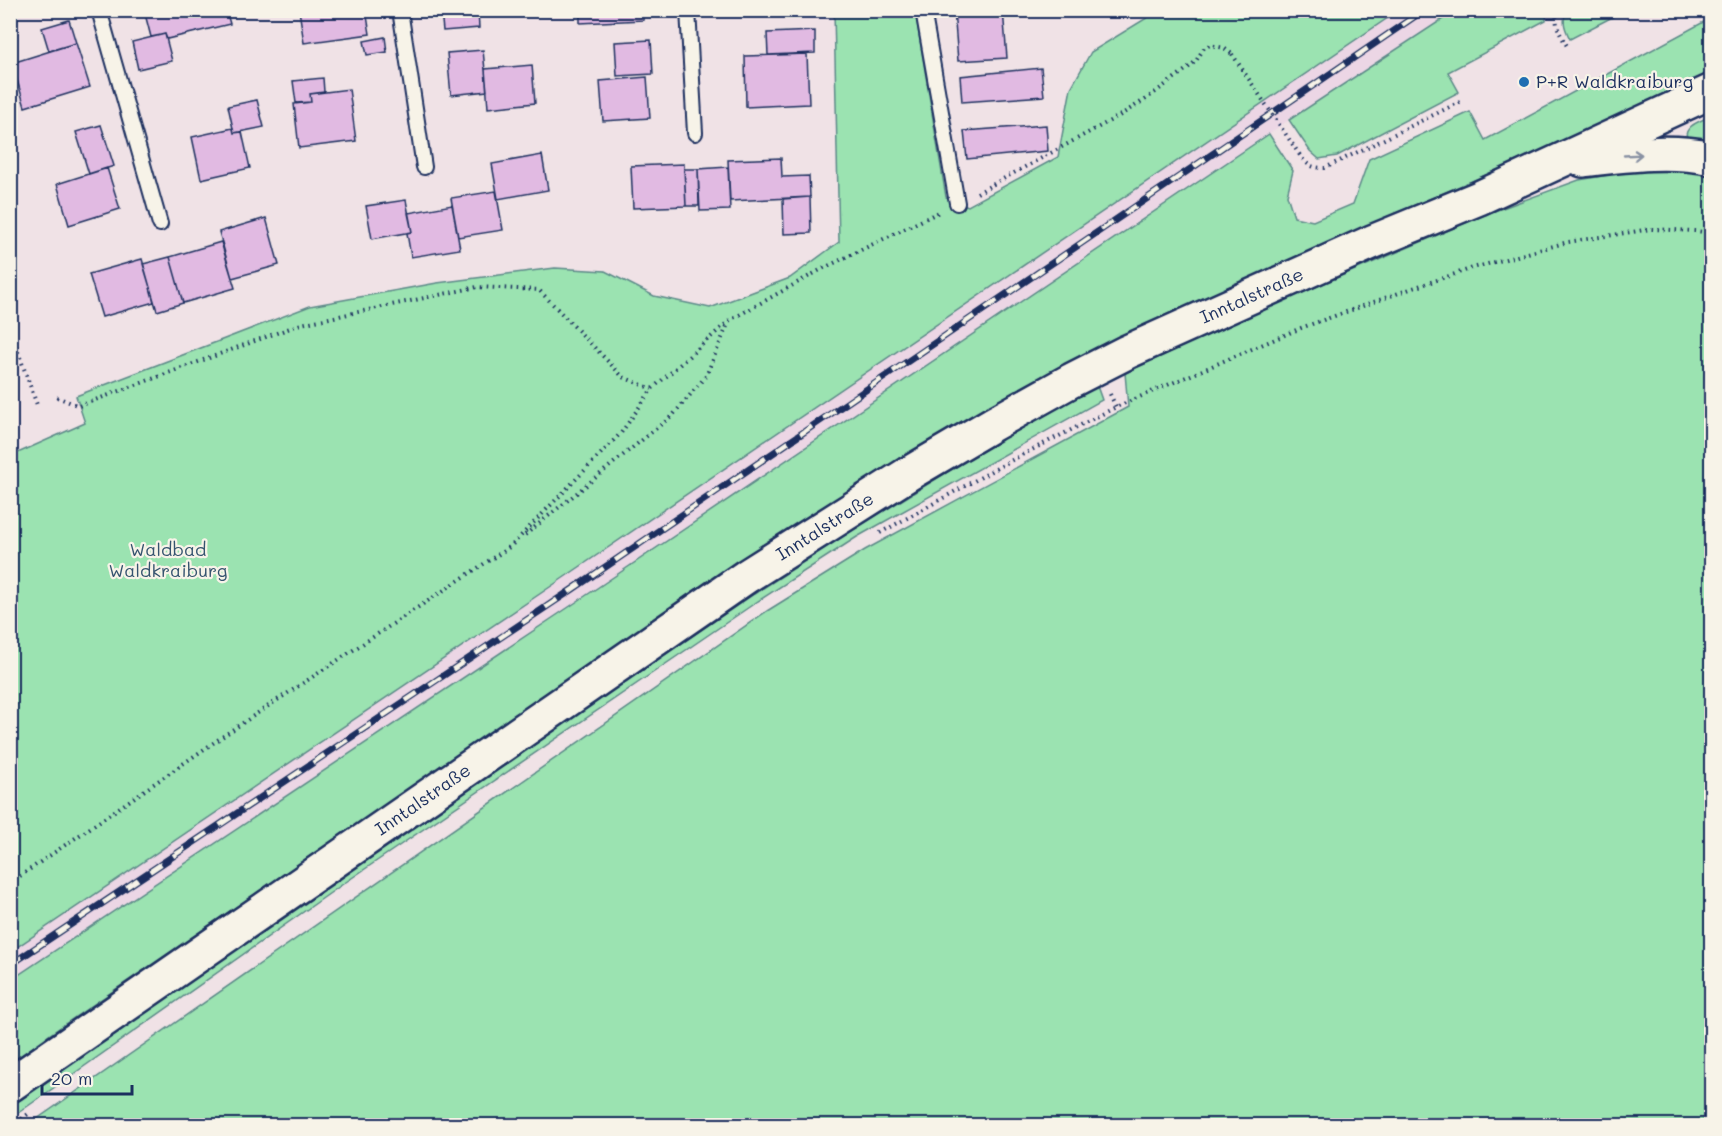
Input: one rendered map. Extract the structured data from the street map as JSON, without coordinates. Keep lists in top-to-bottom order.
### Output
{
  "streets": {
    "main road": ["Inntalstraße"]
  },
  "parks": ["Waldbad Waldkraiburg"],
  "places": ["P+R Waldkraiburg"],
  "scale_bar": "20 m"
}
